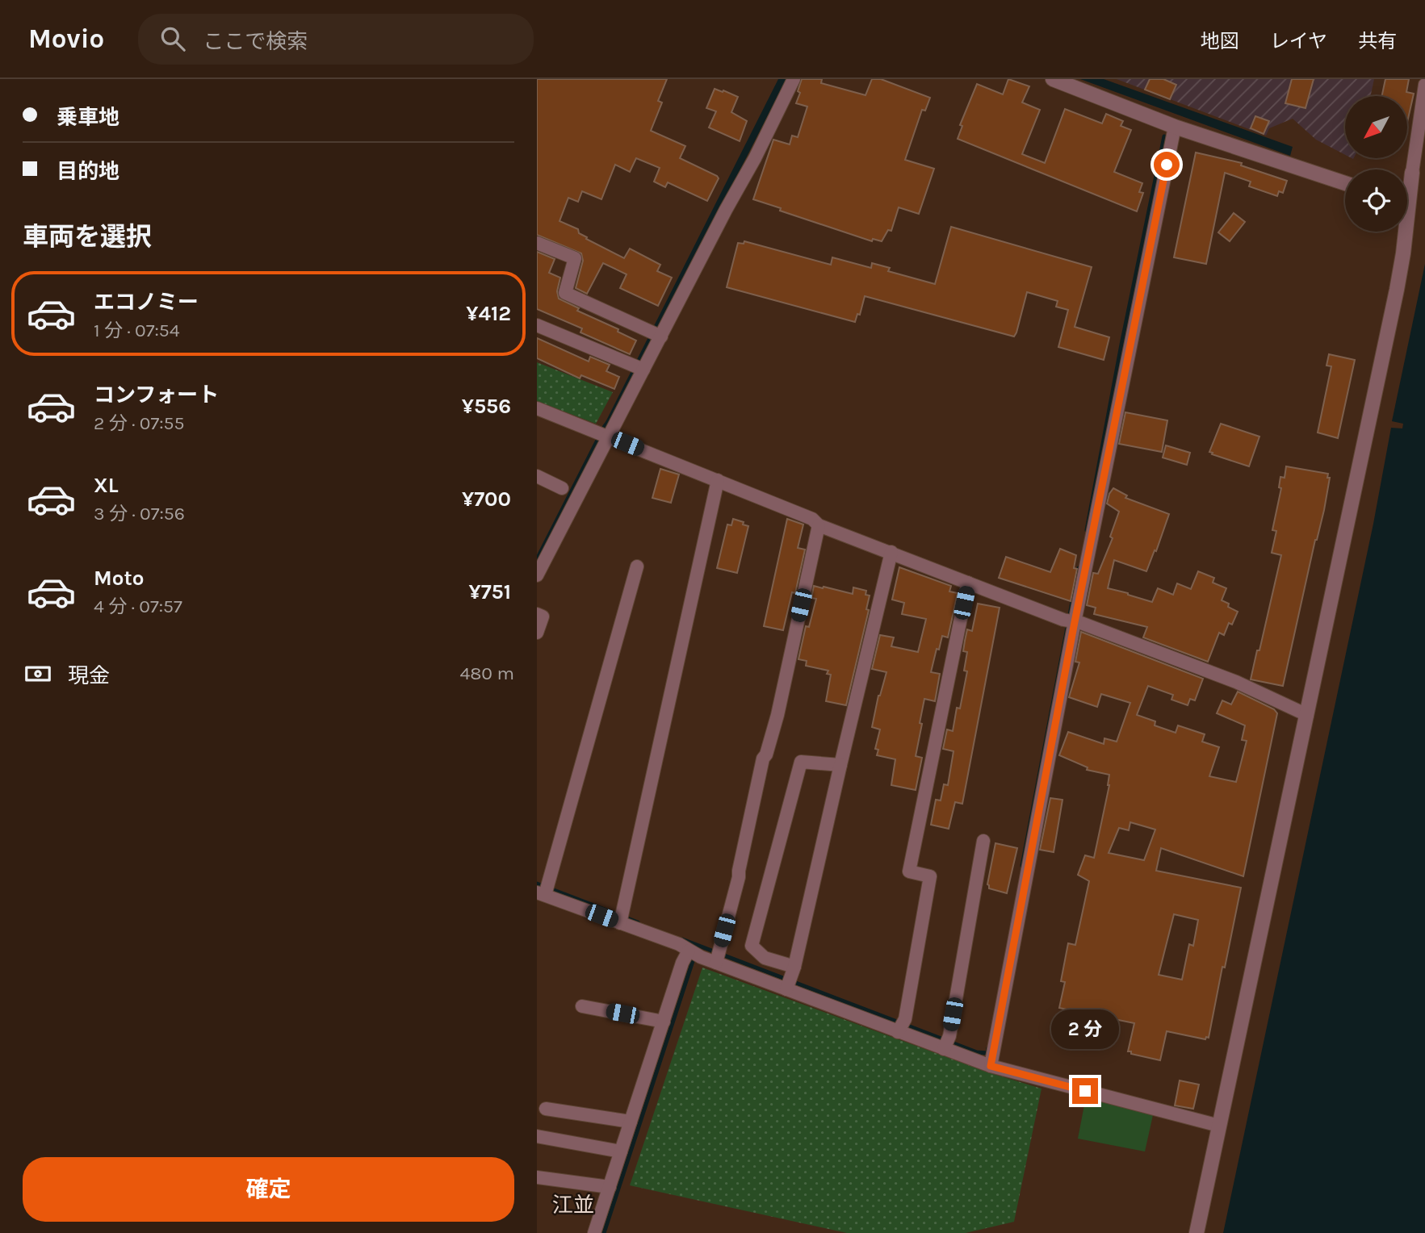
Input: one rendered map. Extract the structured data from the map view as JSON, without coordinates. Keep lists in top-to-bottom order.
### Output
{
  "districts": ["江並"],
  "north": "bottom left",
  "page": {
    "header": "Movio",
    "search": "ここで検索",
    "nav": ["地図", "レイヤ", "共有"],
    "banner": ["乗車地", "目的地"],
    "heading": "車両を選択",
    "list": [
      {
        "name": "エコノミー",
        "note": "1 分 · 07:54",
        "value": "¥412"
      },
      {
        "name": "コンフォート",
        "note": "2 分 · 07:55",
        "value": "¥556"
      },
      {
        "name": "XL",
        "note": "3 分 · 07:56",
        "value": "¥700"
      },
      {
        "name": "Moto",
        "note": "4 分 · 07:57",
        "value": "¥751"
      }
    ],
    "pay": ["現金", "480 m"],
    "bubble": "2 分",
    "buttons": "確定"
  }
}
